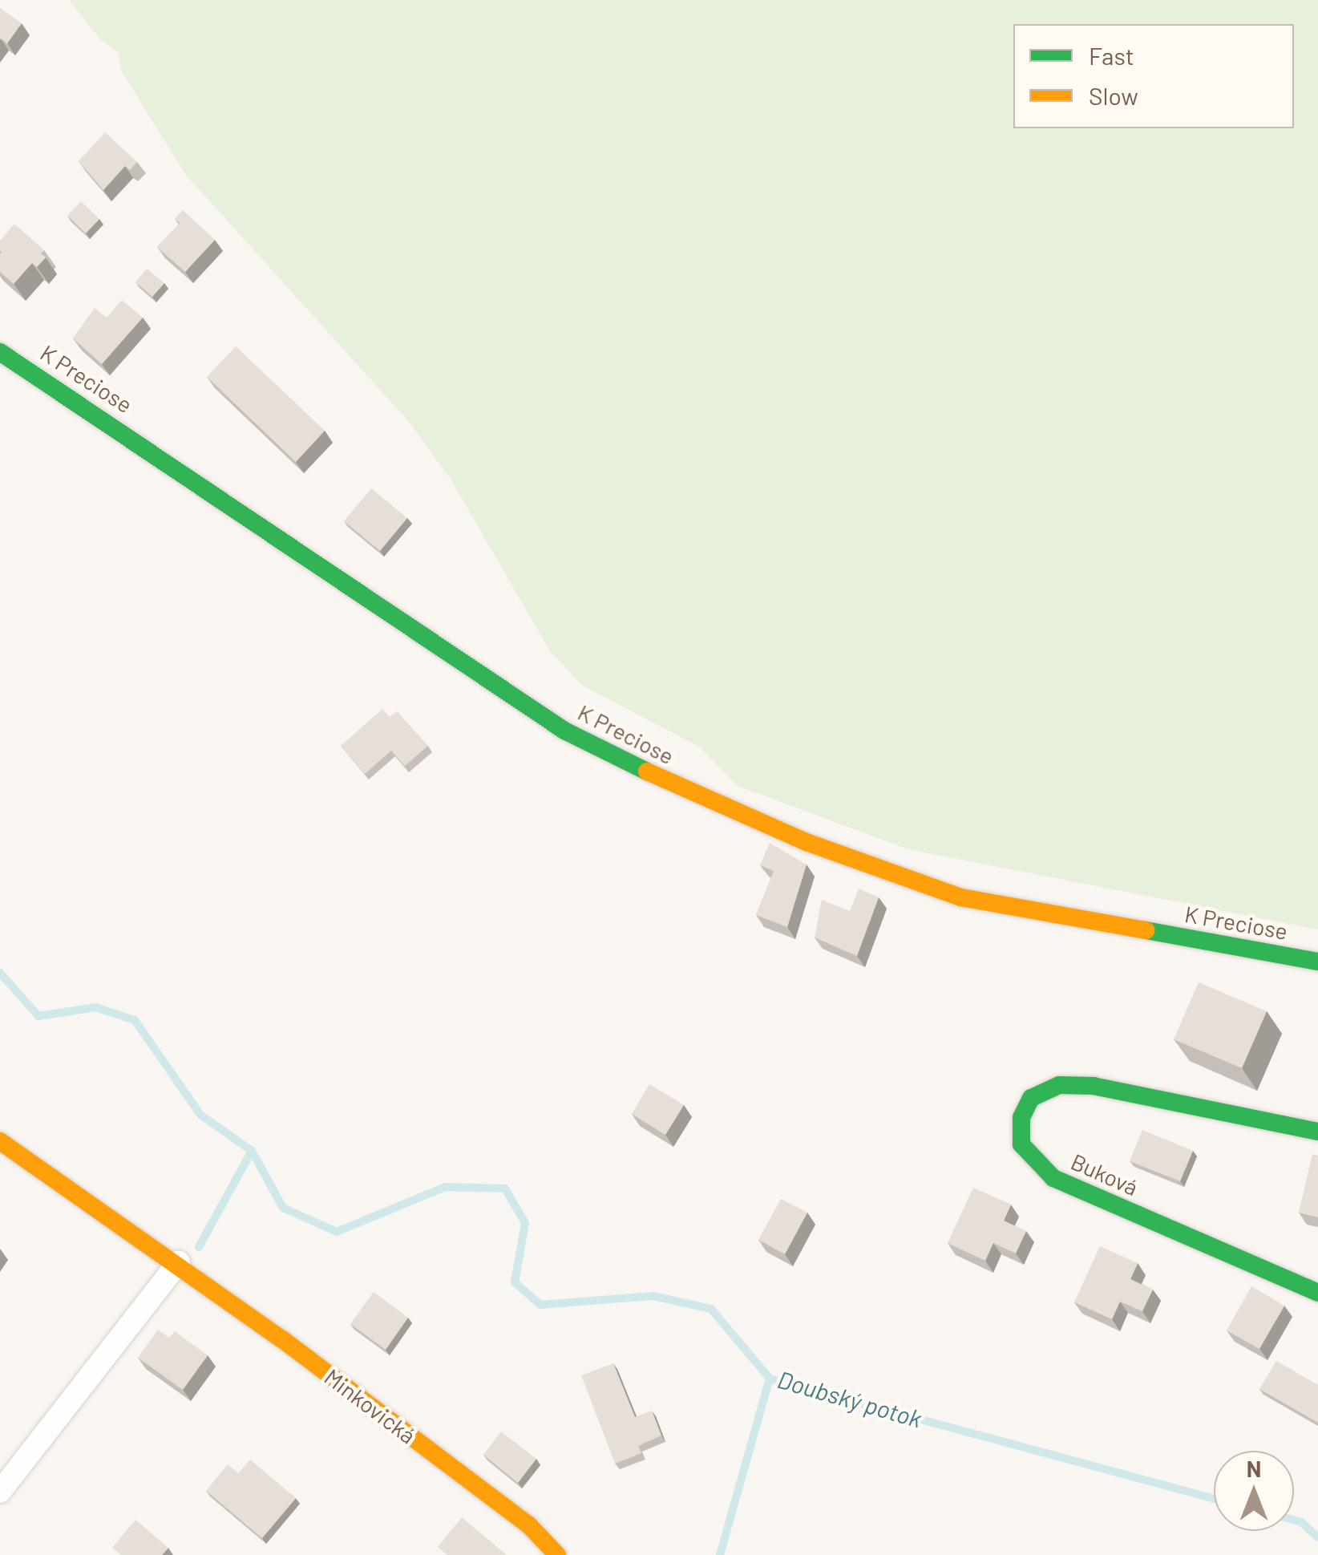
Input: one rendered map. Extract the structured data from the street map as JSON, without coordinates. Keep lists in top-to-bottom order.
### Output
{
  "streets": {
    "street": ["K Preciose", "Buková", "Minkovická"]
  },
  "water": ["Doubský potok"],
  "legend": ["Fast", "Slow"],
  "north": "top"
}
